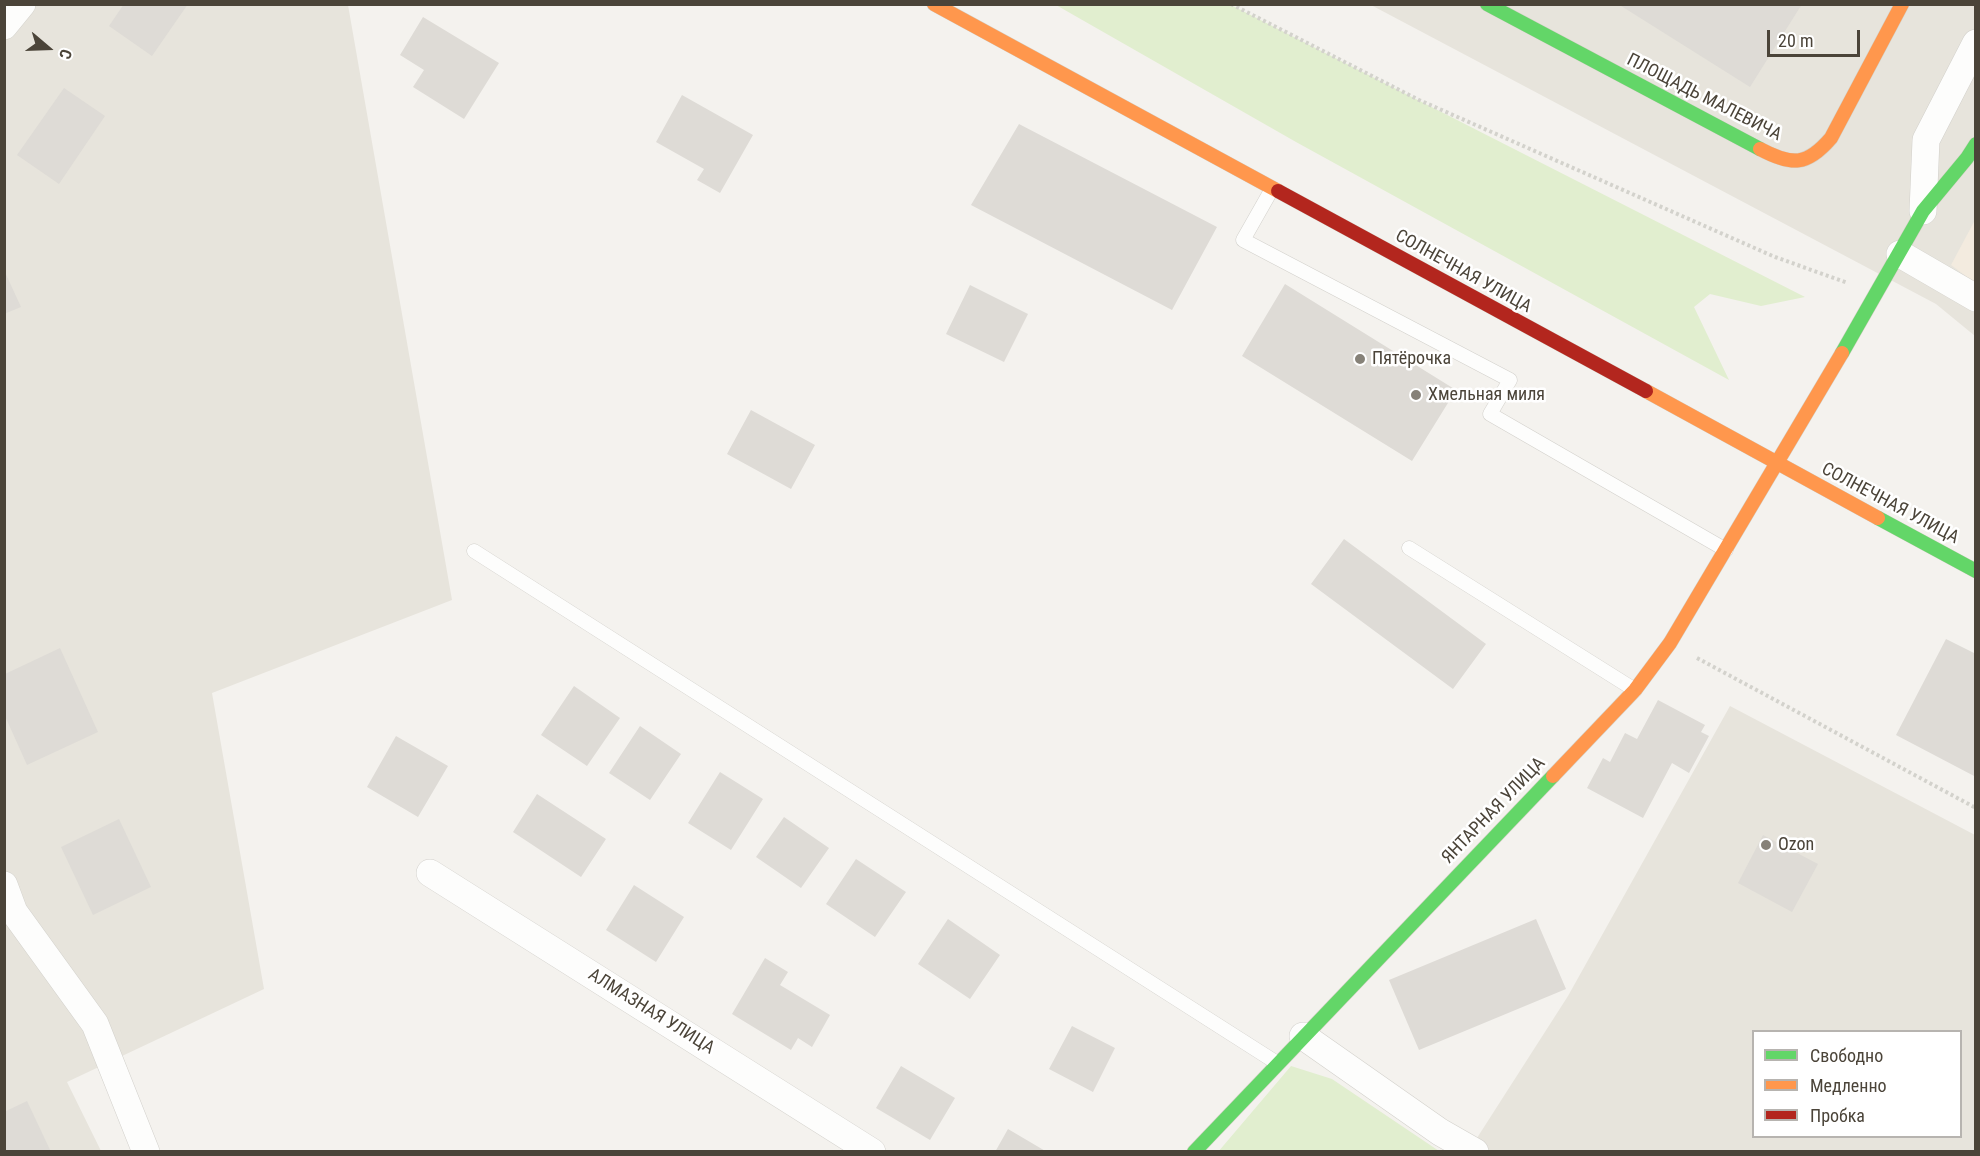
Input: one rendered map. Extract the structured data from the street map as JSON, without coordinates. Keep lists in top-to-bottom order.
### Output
{
  "streets": {
    "street": [
      "ПЛОЩАДЬ МАЛЕВИЧА",
      "СОЛНЕЧНАЯ УЛИЦА",
      "ЯНТАРНАЯ УЛИЦА",
      "АЛМАЗНАЯ УЛИЦА"
    ]
  },
  "crossings": [
    ["СОЛНЕЧНАЯ УЛИЦА", "ЯНТАРНАЯ УЛИЦА"]
  ],
  "places": ["Пятёрочка", "Хмельная миля", "Ozon"],
  "legend": ["Свободно", "Медленно", "Пробка"],
  "scale_bar": "20 m",
  "north": "right"
}
